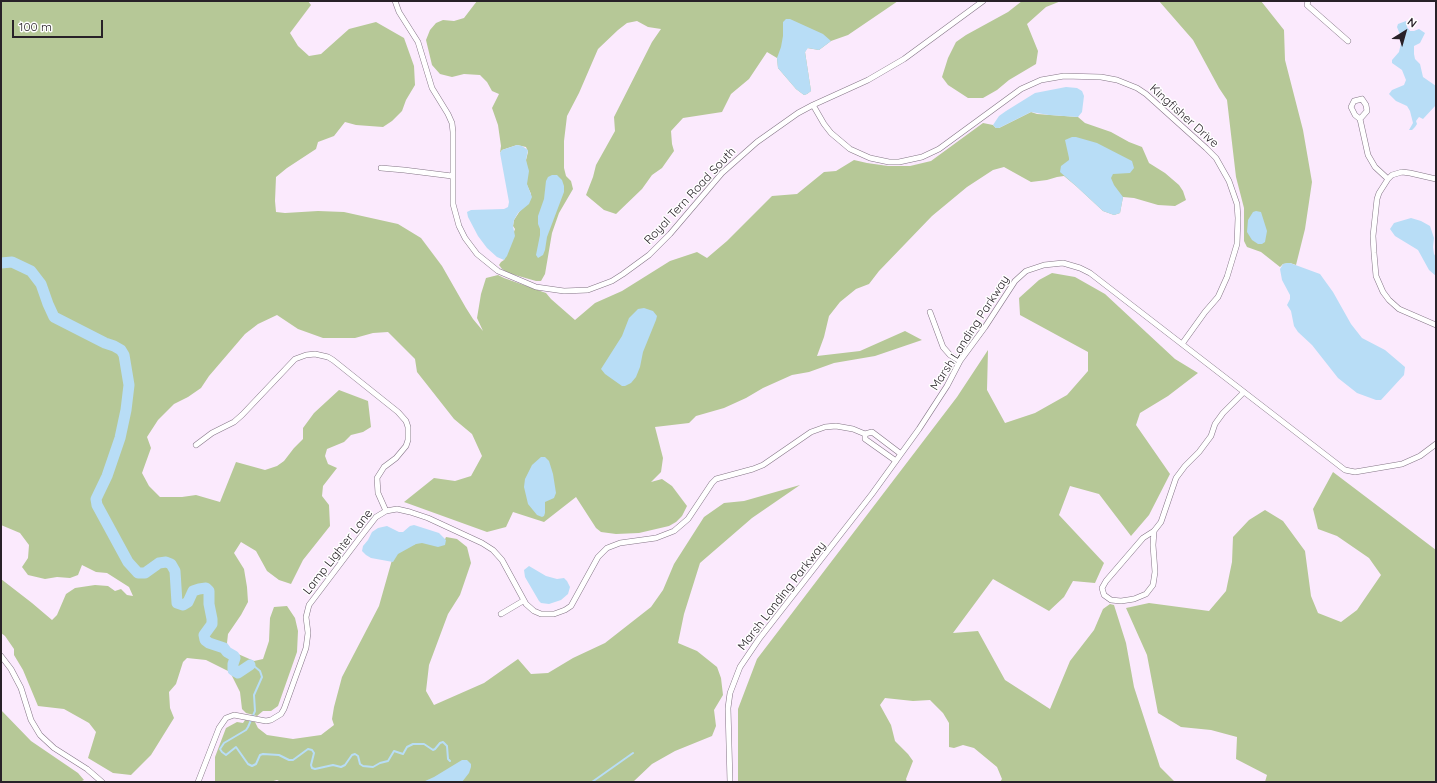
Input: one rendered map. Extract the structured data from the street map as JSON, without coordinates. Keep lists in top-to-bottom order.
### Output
{
  "streets": {
    "street": [
      "Kingfisher Drive",
      "Royal Tern Road South",
      "Marsh Landing Parkway",
      "Lamp Lighter Lane"
    ]
  },
  "crossings": [
    ["Kingfisher Drive", "Royal Tern Road South"],
    ["Kingfisher Drive", "Marsh Landing Parkway"],
    ["Marsh Landing Parkway", "Lamp Lighter Lane"]
  ],
  "scale_bar": "100 m",
  "north": "top right"
}
